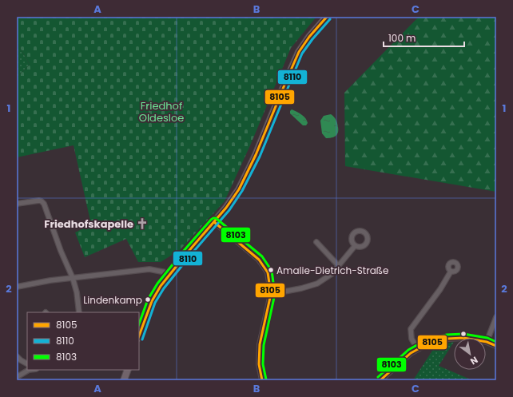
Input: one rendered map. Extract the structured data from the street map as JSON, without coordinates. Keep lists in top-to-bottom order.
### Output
{
  "parks": ["Friedhof Oldesloe"],
  "places": {
    "church": ["Friedhofskapelle"],
    "other": ["Amalie-Dietrich-Straße", "Lindenkamp"]
  },
  "lines": ["transit line 8105", "transit line 8110", "transit line 8103"],
  "legend": ["8105", "8110", "8103"],
  "scale_bar": "100 m",
  "north": "bottom right",
  "grid": {
    "columns": ["A", "B", "C"],
    "rows": ["1", "2"]
  }
}
